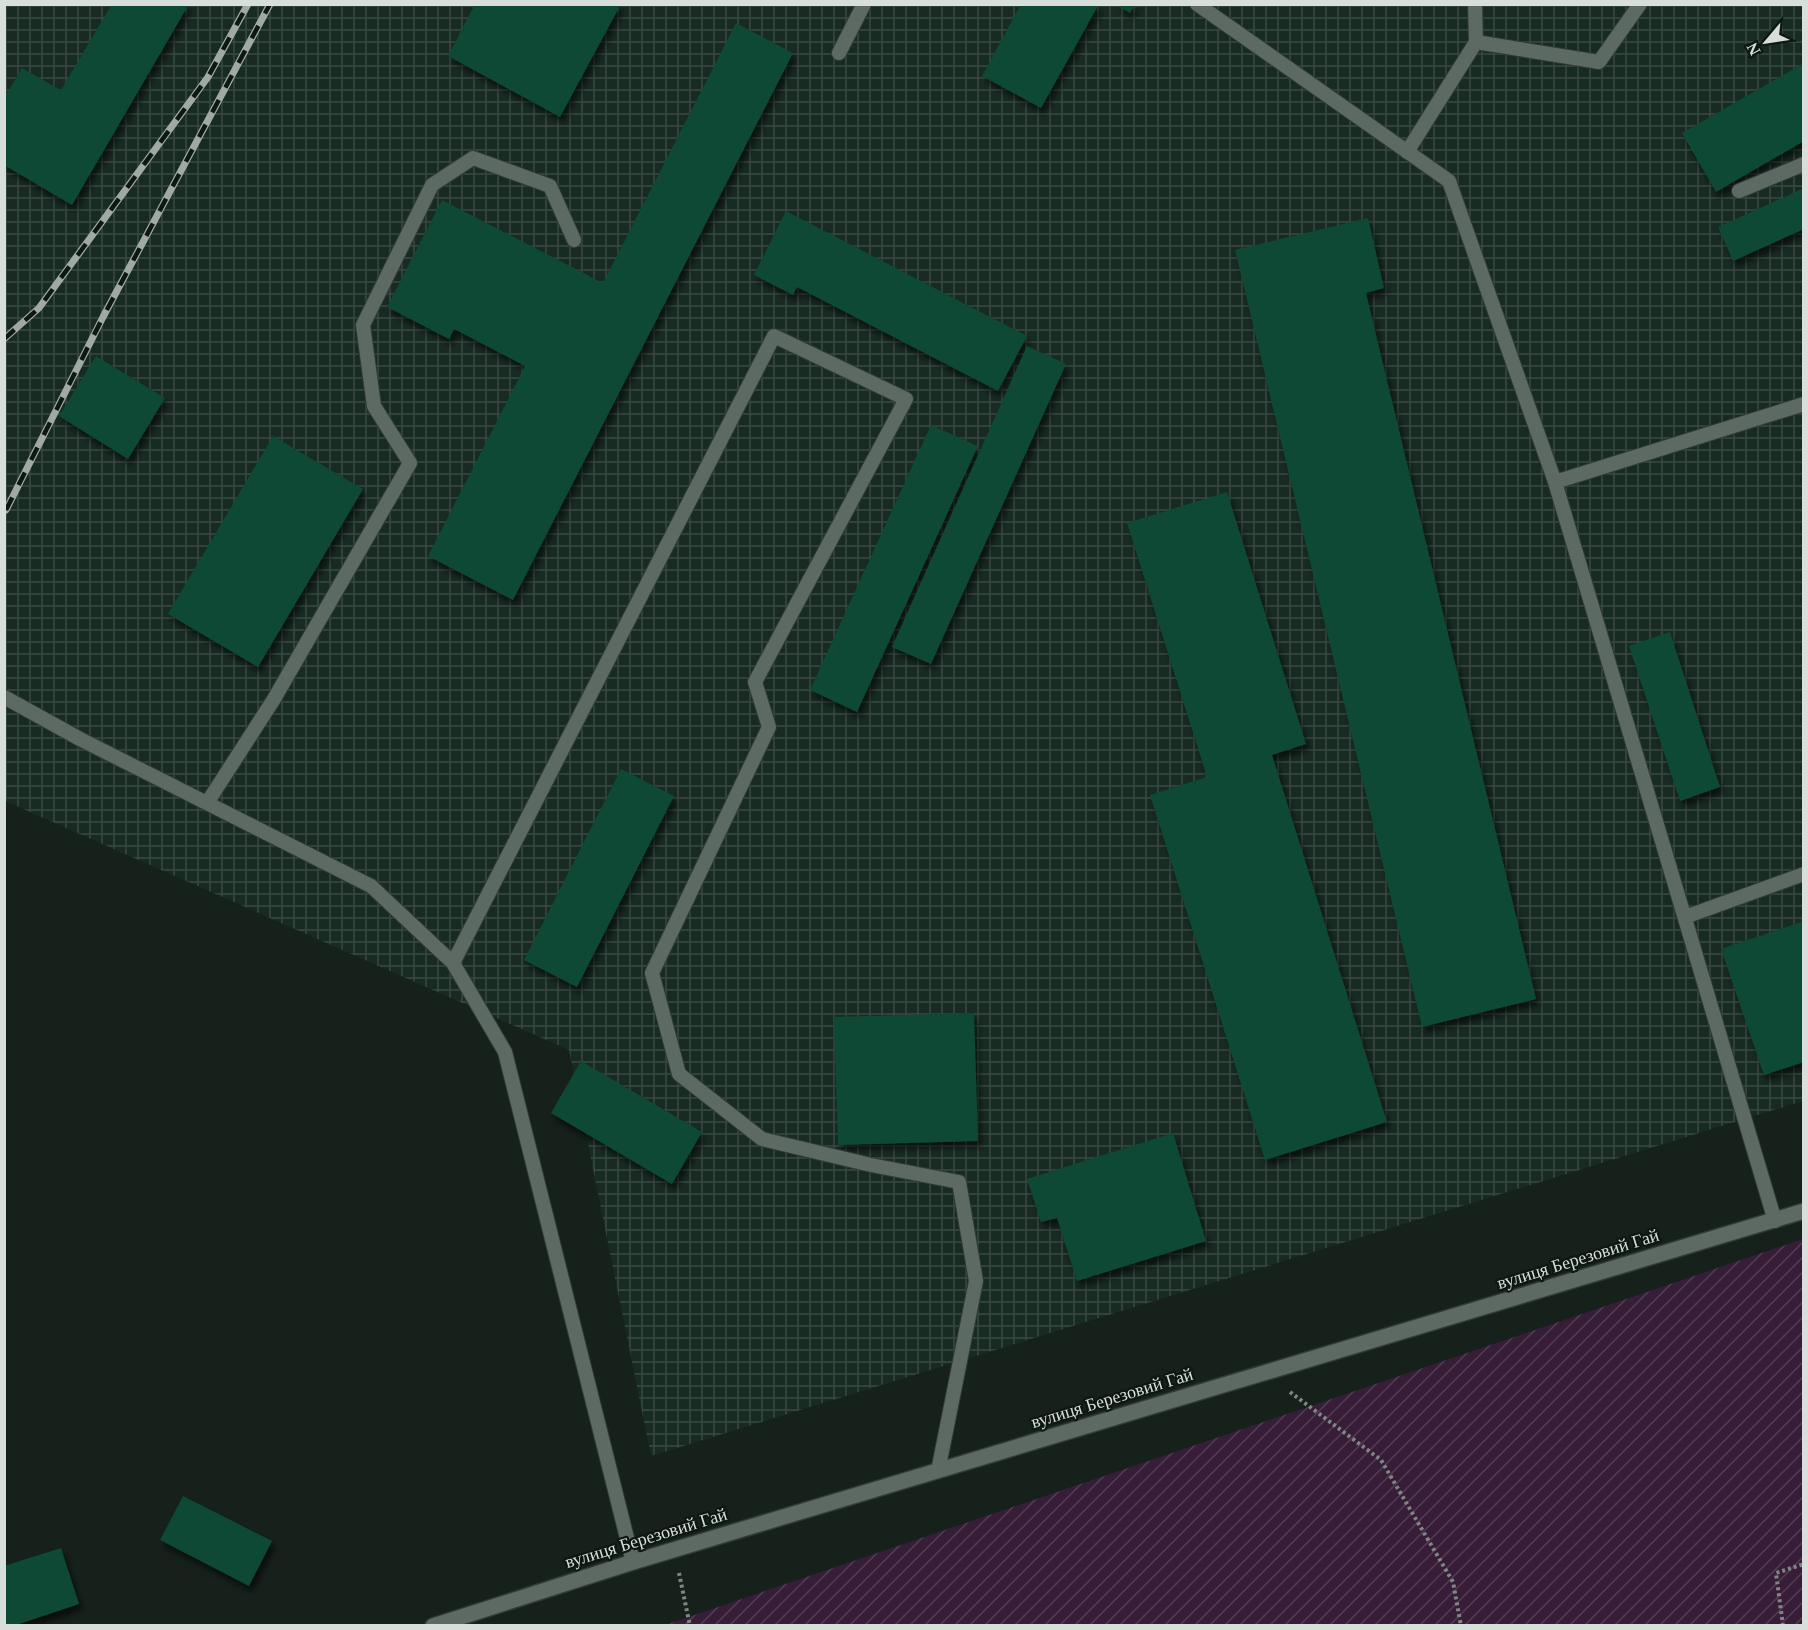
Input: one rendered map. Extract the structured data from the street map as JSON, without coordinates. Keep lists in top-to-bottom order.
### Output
{
  "streets": {
    "street": ["вулиця Березовий Гай"]
  },
  "north": "bottom left"
}
